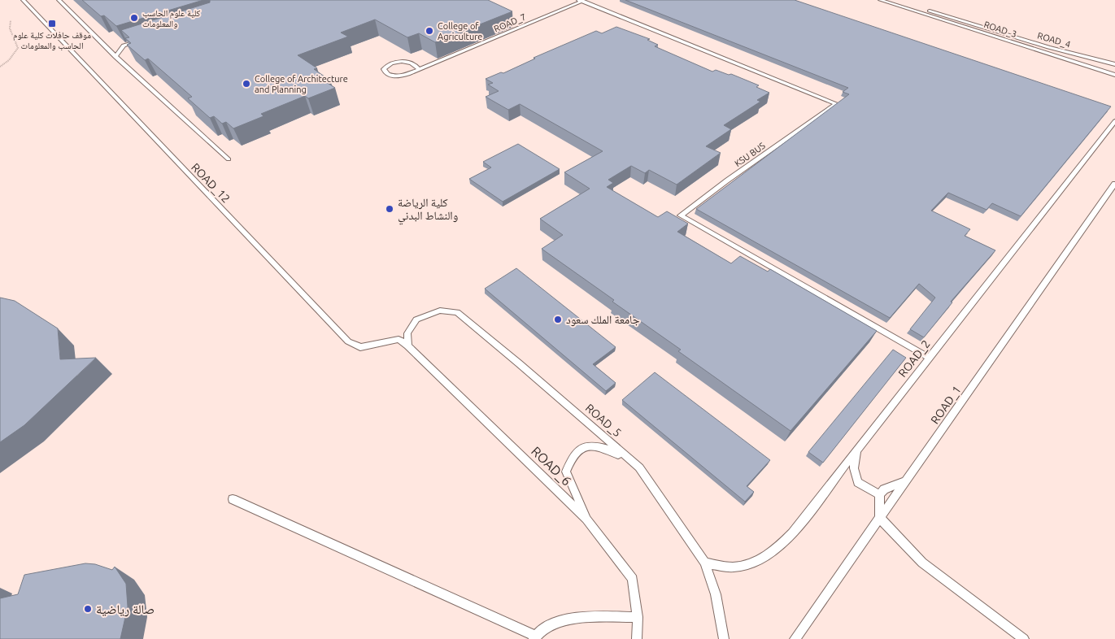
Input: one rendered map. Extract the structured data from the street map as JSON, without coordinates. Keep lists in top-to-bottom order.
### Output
{
  "streets": {
    "lane": [
      "ROAD_7",
      "ROAD_3",
      "ROAD_4",
      "KSU BUS",
      "ROAD_12",
      "ROAD_2",
      "ROAD_1",
      "ROAD_5",
      "ROAD_6"
    ]
  },
  "crossings": [
    ["ROAD_7", "KSU BUS"],
    ["KSU BUS", "ROAD_2"],
    ["ROAD_12", "ROAD_6"],
    ["ROAD_2", "ROAD_5"],
    ["ROAD_5", "ROAD_6"]
  ],
  "places": {
    "other": [
      "كلية علوم الحاسب والمعلومات",
      "College of Agriculture",
      "College of Architecture and Planning",
      "كلية الرياضة والنشاط البدني",
      "جامعة الملك سعود",
      "صالة رياضية"
    ],
    "transit": ["موقف حافلات كلية علوم الحاسب والمعلومات"]
  }
}
